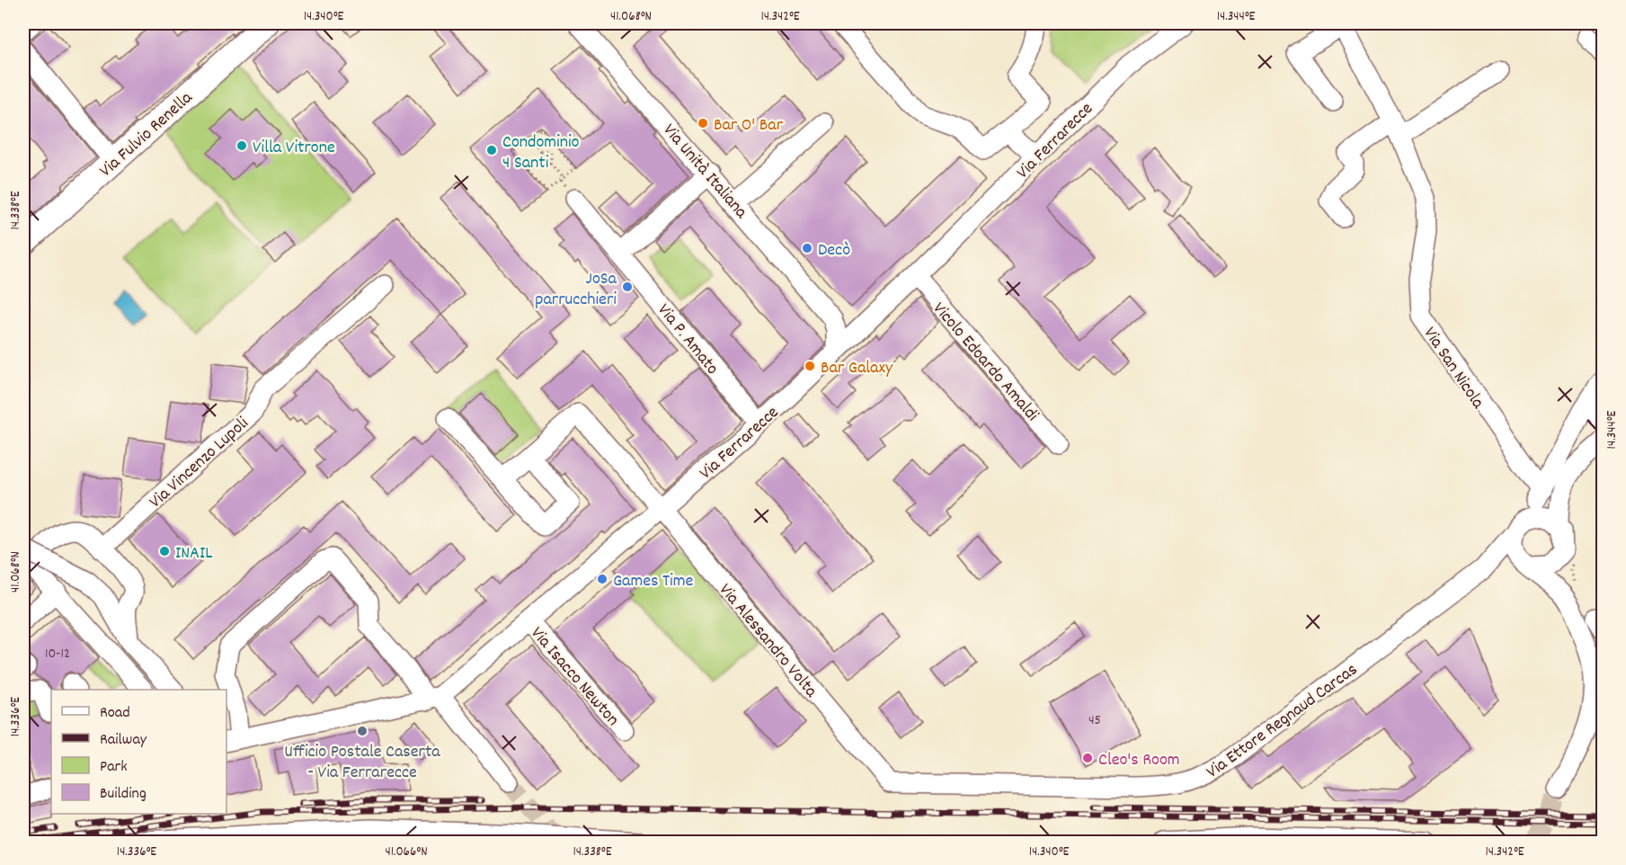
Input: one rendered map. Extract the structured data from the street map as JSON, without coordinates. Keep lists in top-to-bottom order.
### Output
{
  "streets": {
    "main road": ["Via Fulvio Renella"],
    "street": [
      "Via Ferrarecce",
      "Via Unità Italiana",
      "Via P. Amato",
      "Vicolo Edoardo Amaldi",
      "Via San Nicola",
      "Via Vincenzo Lupoli",
      "Via Alessandro Volta",
      "Via Isacco Newton",
      "Via Ettore Regnaud Carcas"
    ]
  },
  "crossings": [
    ["Via Ferrarecce", "Via P. Amato"],
    ["Via Ferrarecce", "Vicolo Edoardo Amaldi"],
    ["Via Ferrarecce", "Via Alessandro Volta"],
    ["Via Ferrarecce", "Via Isacco Newton"],
    ["Via San Nicola", "Via Ettore Regnaud Carcas"],
    ["Via Alessandro Volta", "Via Ettore Regnaud Carcas"]
  ],
  "places": [
    "Bar O' Bar",
    "Villa Vitrone",
    "Condominio 4 Santi",
    "Decò",
    "JoSa parrucchieri",
    "Bar Galaxy",
    "INAIL",
    "Games Time",
    "Ufficio Postale Caserta - Via Ferrarecce",
    "Cleo's Room"
  ],
  "house_numbers": ["10-12", "45"],
  "legend": [
    "Road",
    "Railway",
    "Park",
    "Building"
  ],
  "coordinates": [
    "14.340°E",
    "41.068°N",
    "14.342°E",
    "14.344°E",
    "14.338°E",
    "14.336°E",
    "41.066°N"
  ]
}
